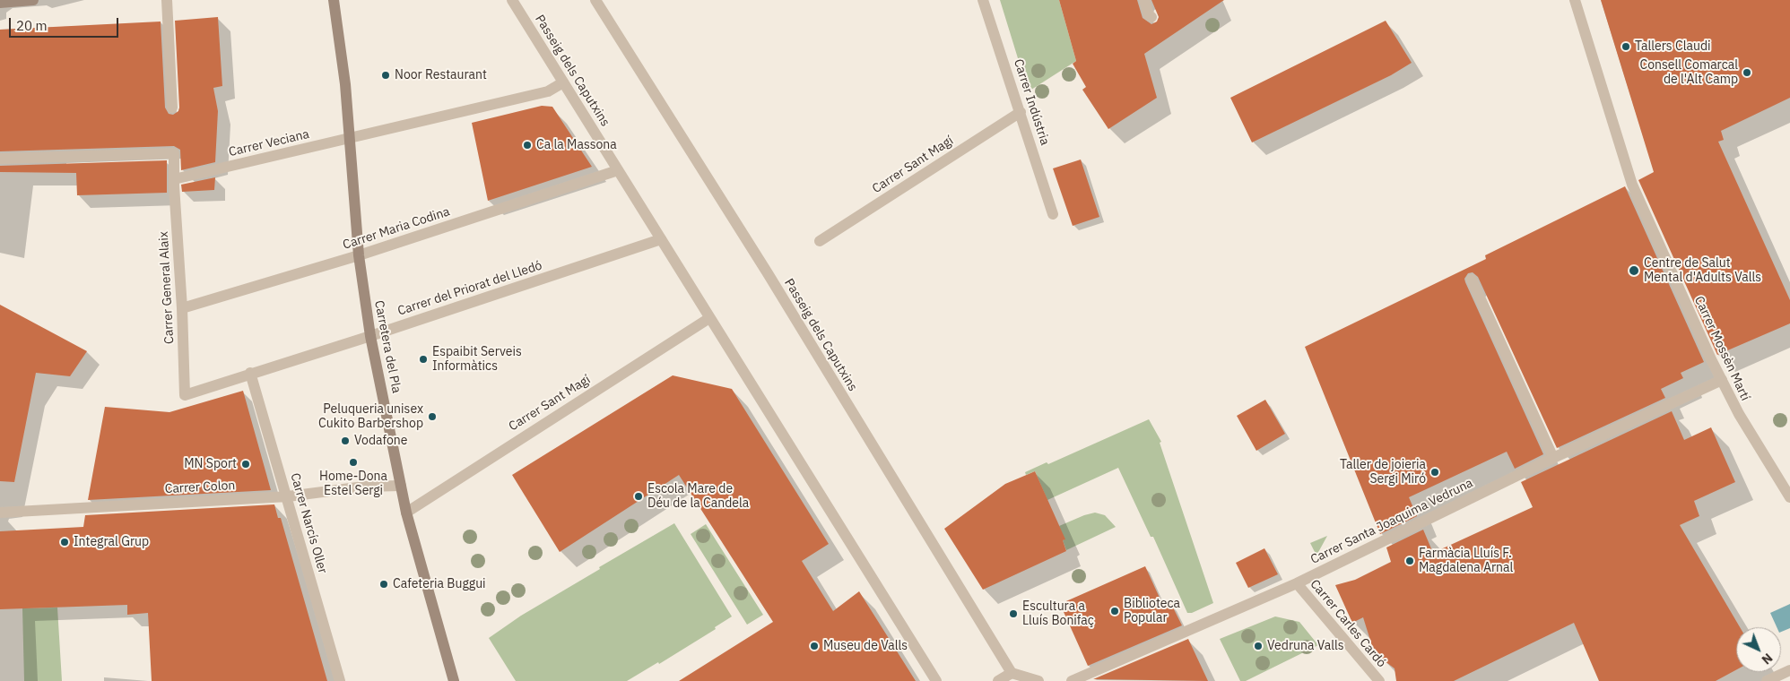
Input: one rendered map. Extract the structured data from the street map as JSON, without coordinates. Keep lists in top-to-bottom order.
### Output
{
  "streets": {
    "main road": ["Carretera del Pla"],
    "street": [
      "Passeig dels Caputxins",
      "Carrer Indústria",
      "Carrer Veciana",
      "Carrer Sant Magí",
      "Carrer Maria Codina",
      "Carrer General Alaix",
      "Carrer del Priorat del Lledó",
      "Carrer Mossèn Martí",
      "Carrer Colon",
      "Carrer Santa Joaquima Vedruna",
      "Carrer Narcís Oller",
      "Carrer Carles Cardó"
    ]
  },
  "crossings": [
    ["Passeig dels Caputxins", "Carrer Veciana"],
    ["Passeig dels Caputxins", "Carrer Sant Magí"],
    ["Passeig dels Caputxins", "Carrer Maria Codina"],
    ["Passeig dels Caputxins", "Carrer del Priorat del Lledó"],
    ["Carrer Indústria", "Carrer Sant Magí"],
    ["Carrer Veciana", "Carrer General Alaix"],
    ["Carrer Veciana", "Carretera del Pla"],
    ["Carrer Sant Magí", "Carretera del Pla"],
    ["Carrer Maria Codina", "Carrer General Alaix"],
    ["Carrer Maria Codina", "Carretera del Pla"],
    ["Carrer General Alaix", "Carrer del Priorat del Lledó"],
    ["Carrer del Priorat del Lledó", "Carretera del Pla"],
    ["Carrer del Priorat del Lledó", "Carrer Narcís Oller"],
    ["Carretera del Pla", "Carrer Colon"],
    ["Carrer Mossèn Martí", "Carrer Santa Joaquima Vedruna"],
    ["Carrer Colon", "Carrer Narcís Oller"],
    ["Carrer Santa Joaquima Vedruna", "Carrer Carles Cardó"]
  ],
  "places": [
    "Tallers Claudi",
    "Consell Comarcal de l'Alt Camp",
    "Noor Restaurant",
    "Ca la Massona",
    "Centre de Salut Mental d'Adults Valls",
    "Espaibit Serveis Informàtics",
    "Peluqueria unisex Cukito Barbershop",
    "Vodafone",
    "Home-Dona Estel Sergi",
    "MN Sport",
    "Taller de joieria Sergi Miró",
    "Escola Mare de Déu de la Candela",
    "Integral Grup",
    "Farmàcia Lluís F. Magdalena Arnal",
    "Cafeteria Buggui",
    "Biblioteca Popular",
    "Escultura a Lluís Bonifaç",
    "Museu de Valls",
    "Vedruna Valls"
  ],
  "scale_bar": "20 m",
  "north": "bottom right"
}
